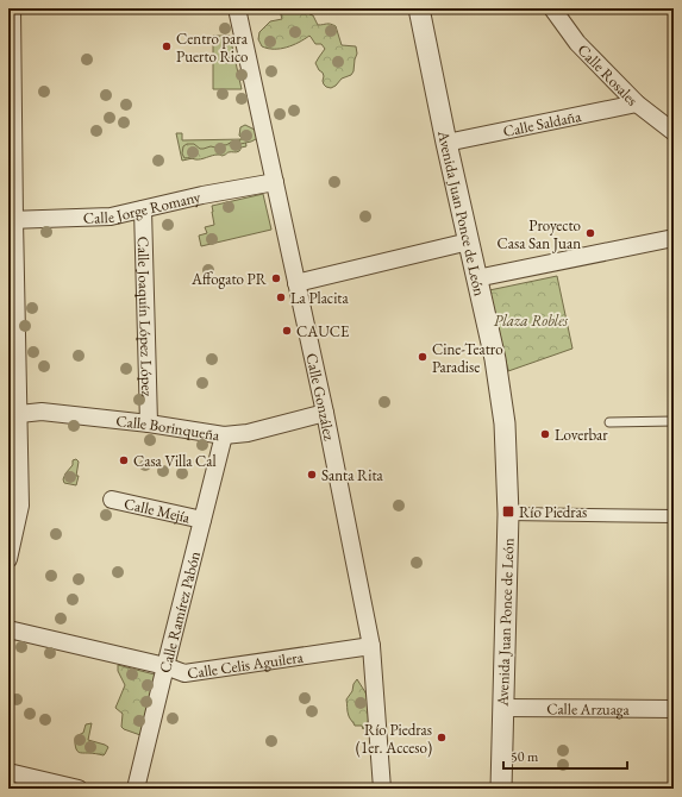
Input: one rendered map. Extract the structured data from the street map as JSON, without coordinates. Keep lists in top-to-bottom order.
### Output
{
  "streets": {
    "street": [
      "Calle Rosales",
      "Calle Saldaña",
      "Calle Jorge Romany",
      "Avenida Juan Ponce de León",
      "Calle Joaquín López López",
      "Calle González",
      "Calle Borinqueña",
      "Calle Mejía",
      "Calle Ramírez Pabón",
      "Calle Celis Aguilera",
      "Calle Arzuaga"
    ]
  },
  "crossings": [
    ["Calle Rosales", "Calle Saldaña"],
    ["Calle Saldaña", "Avenida Juan Ponce de León"],
    ["Calle Jorge Romany", "Calle Joaquín López López"],
    ["Calle Jorge Romany", "Calle González"],
    ["Avenida Juan Ponce de León", "Calle Arzuaga"],
    ["Calle Joaquín López López", "Calle Borinqueña"],
    ["Calle González", "Calle Borinqueña"],
    ["Calle González", "Calle Celis Aguilera"],
    ["Calle Borinqueña", "Calle Ramírez Pabón"],
    ["Calle Mejía", "Calle Ramírez Pabón"],
    ["Calle Ramírez Pabón", "Calle Celis Aguilera"]
  ],
  "parks": ["Plaza Robles"],
  "places": {
    "other": [
      "Centro para Puerto Rico",
      "Proyecto Casa San Juan",
      "Affogato PR",
      "La Placita",
      "CAUCE",
      "Cine-Teatro Paradise",
      "Loverbar",
      "Casa Villa Cal",
      "Santa Rita",
      "Río Piedras (1er. Acceso)"
    ],
    "transit": ["Río Piedras"]
  },
  "scale_bar": "50 m"
}
